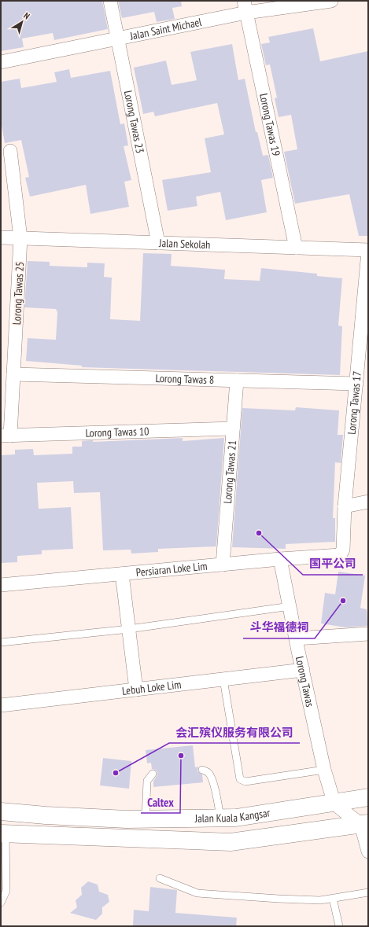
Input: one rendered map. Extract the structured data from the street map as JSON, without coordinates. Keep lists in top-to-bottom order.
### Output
{
  "streets": {
    "highway": ["Jalan Kuala Kangsar"],
    "street": [
      "Jalan Saint Michael",
      "Lorong Tawas 23",
      "Lorong Tawas 19",
      "Jalan Sekolah",
      "Lorong Tawas 25",
      "Lorong Tawas 8",
      "Lorong Tawas 17",
      "Lorong Tawas 10",
      "Lorong Tawas 21",
      "Persiaran Loke Lim",
      "Lorong Tawas",
      "Lebuh Loke Lim"
    ]
  },
  "crossings": [
    ["Jalan Saint Michael", "Lorong Tawas 23"],
    ["Jalan Saint Michael", "Lorong Tawas 19"],
    ["Lorong Tawas 23", "Jalan Sekolah"],
    ["Lorong Tawas 19", "Jalan Sekolah"],
    ["Jalan Sekolah", "Lorong Tawas 25"],
    ["Jalan Sekolah", "Lorong Tawas 17"],
    ["Lorong Tawas 25", "Lorong Tawas 8"],
    ["Lorong Tawas 25", "Lorong Tawas 10"],
    ["Lorong Tawas 8", "Lorong Tawas 17"],
    ["Lorong Tawas 8", "Lorong Tawas 21"],
    ["Lorong Tawas 17", "Persiaran Loke Lim"],
    ["Lorong Tawas 10", "Lorong Tawas 21"],
    ["Lorong Tawas 21", "Persiaran Loke Lim"],
    ["Persiaran Loke Lim", "Lorong Tawas"],
    ["Lorong Tawas", "Lebuh Loke Lim"],
    ["Lorong Tawas", "Jalan Kuala Kangsar"]
  ],
  "places": [
    "国平公司",
    "斗华福德祠",
    "Caltex",
    "会汇殡仪服务有限公司"
  ],
  "north": "top right"
}
